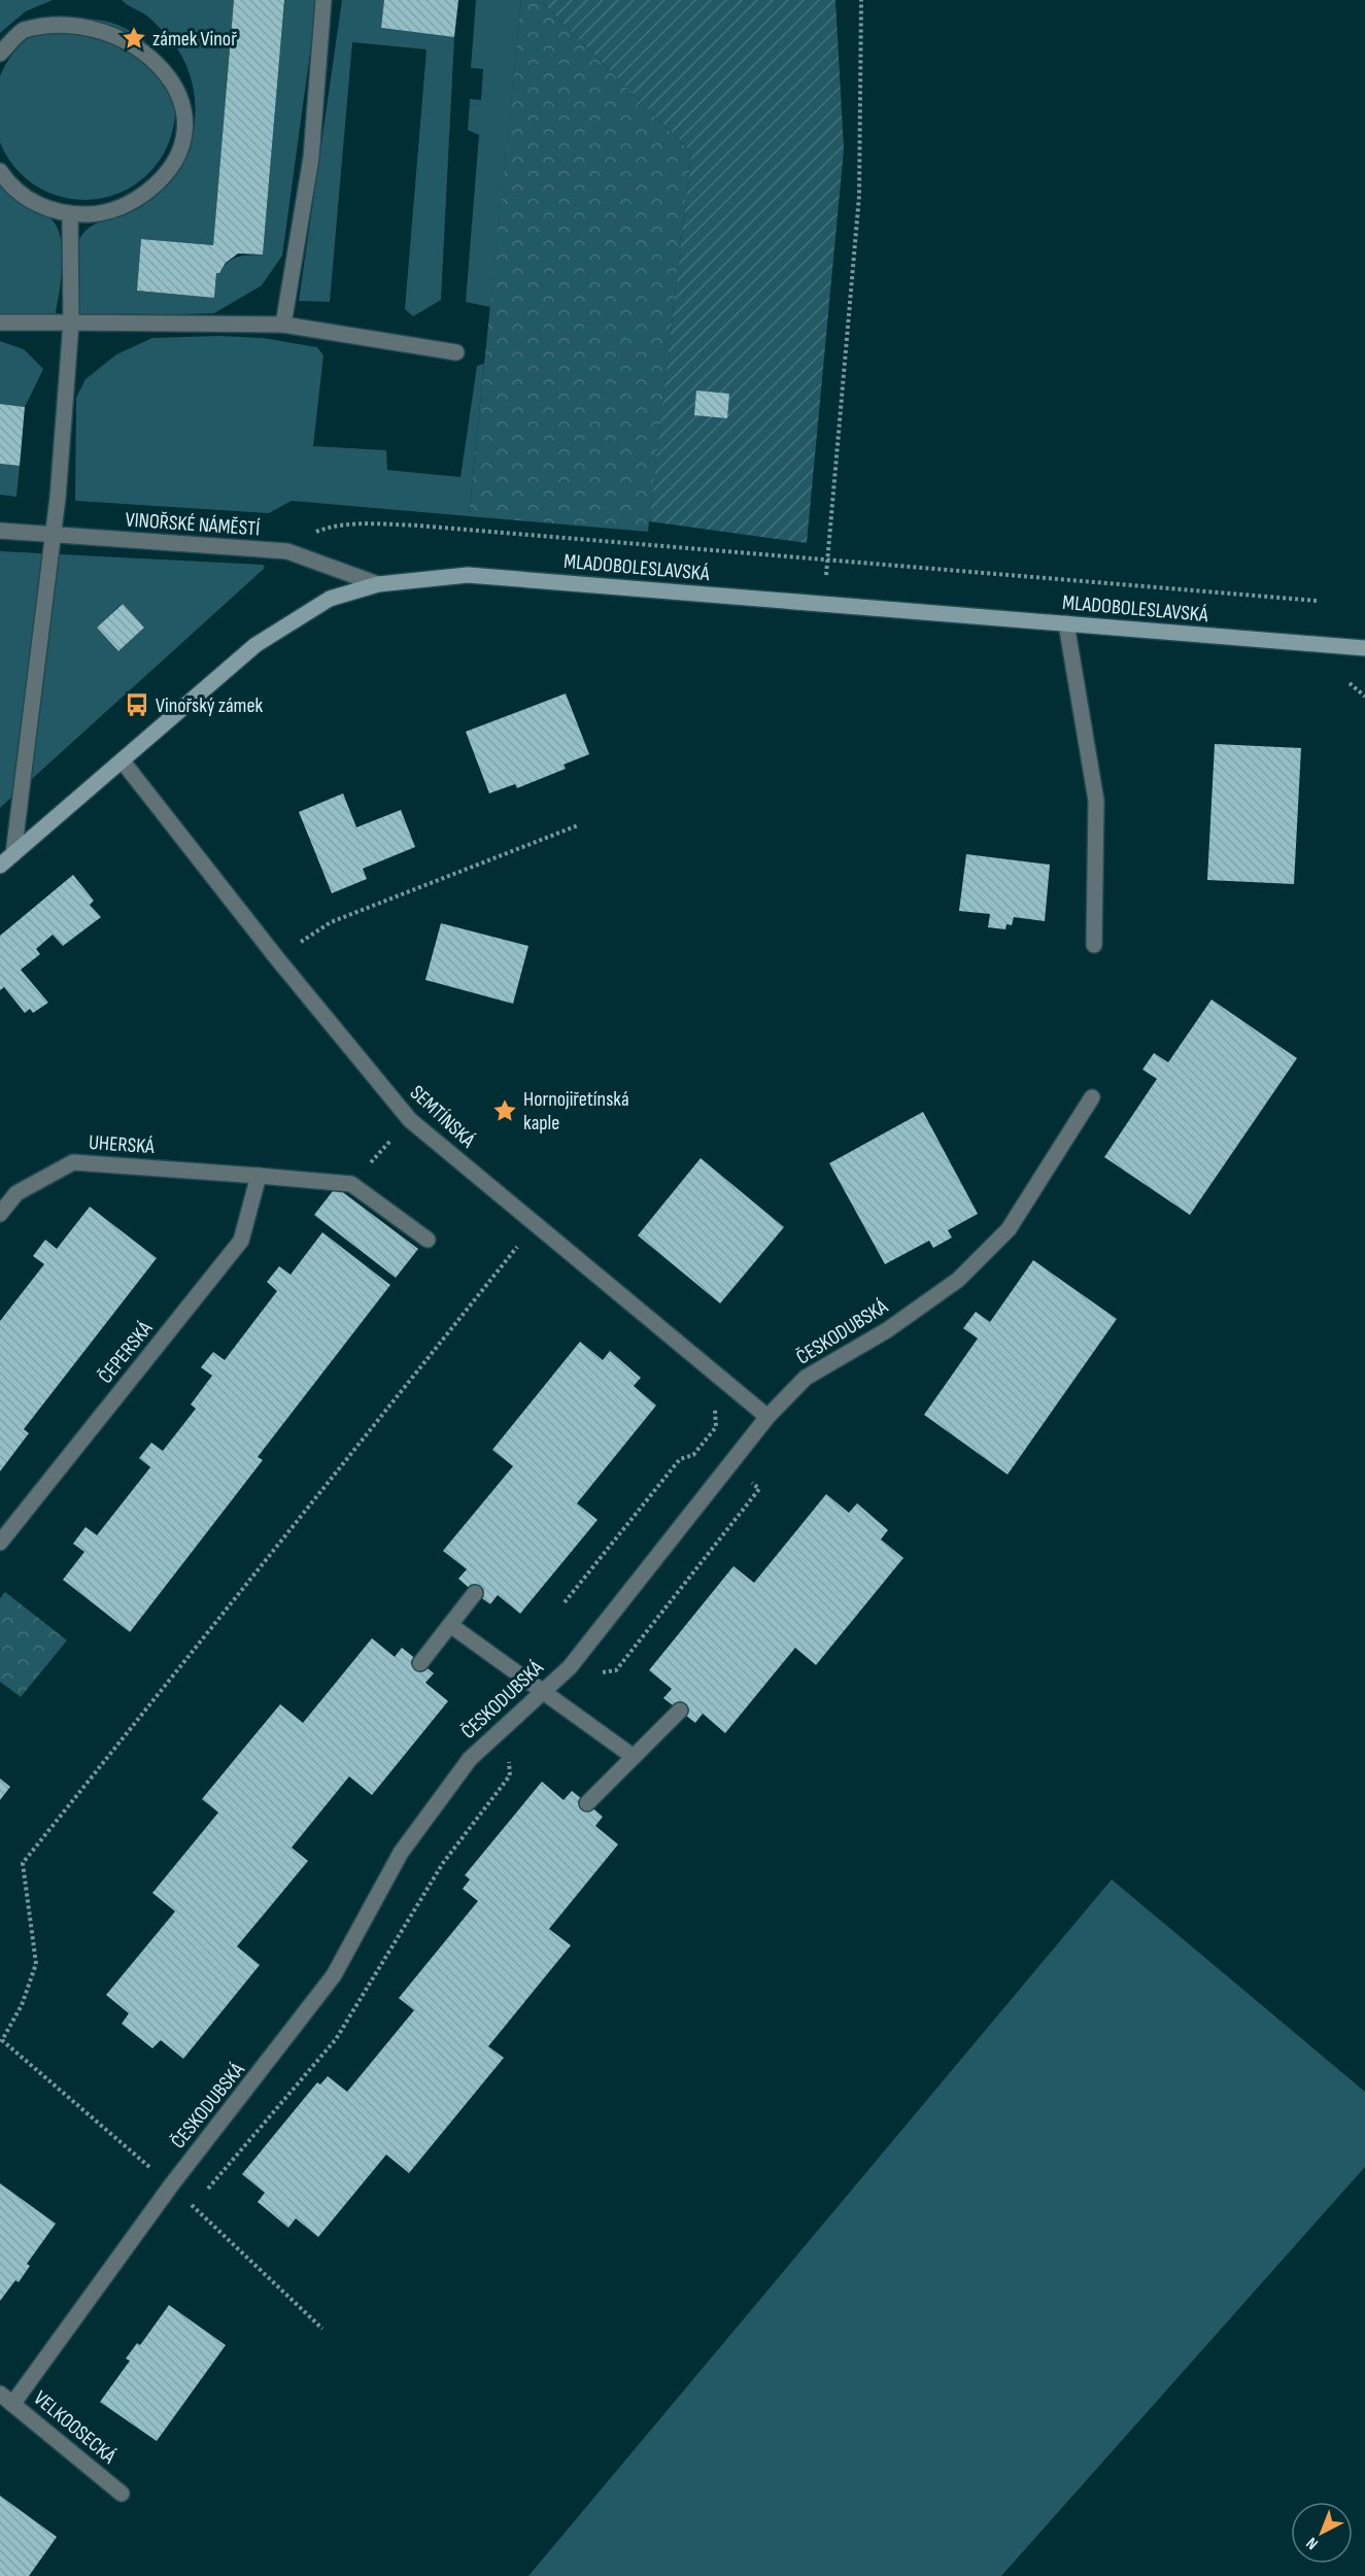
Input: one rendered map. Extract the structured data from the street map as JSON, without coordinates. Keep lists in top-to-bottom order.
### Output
{
  "streets": {
    "main road": ["MLADOBOLESLAVSKÁ"],
    "street": [
      "VINOŘSKÉ NÁMĚSTÍ",
      "SEMTÍNSKÁ",
      "UHERSKÁ",
      "ČESKODUBSKÁ",
      "ČEPERSKÁ",
      "VELKOOSECKÁ"
    ]
  },
  "crossings": [
    ["VINOŘSKÉ NÁMĚSTÍ", "MLADOBOLESLAVSKÁ"],
    ["MLADOBOLESLAVSKÁ", "SEMTÍNSKÁ"],
    ["SEMTÍNSKÁ", "ČESKODUBSKÁ"],
    ["UHERSKÁ", "ČEPERSKÁ"],
    ["ČESKODUBSKÁ", "VELKOOSECKÁ"]
  ],
  "places": {
    "place": ["zámek Vinoř", "Hornojiřetínská kaple"],
    "bus stop": ["Vinořský zámek"]
  },
  "north": "bottom left"
}
